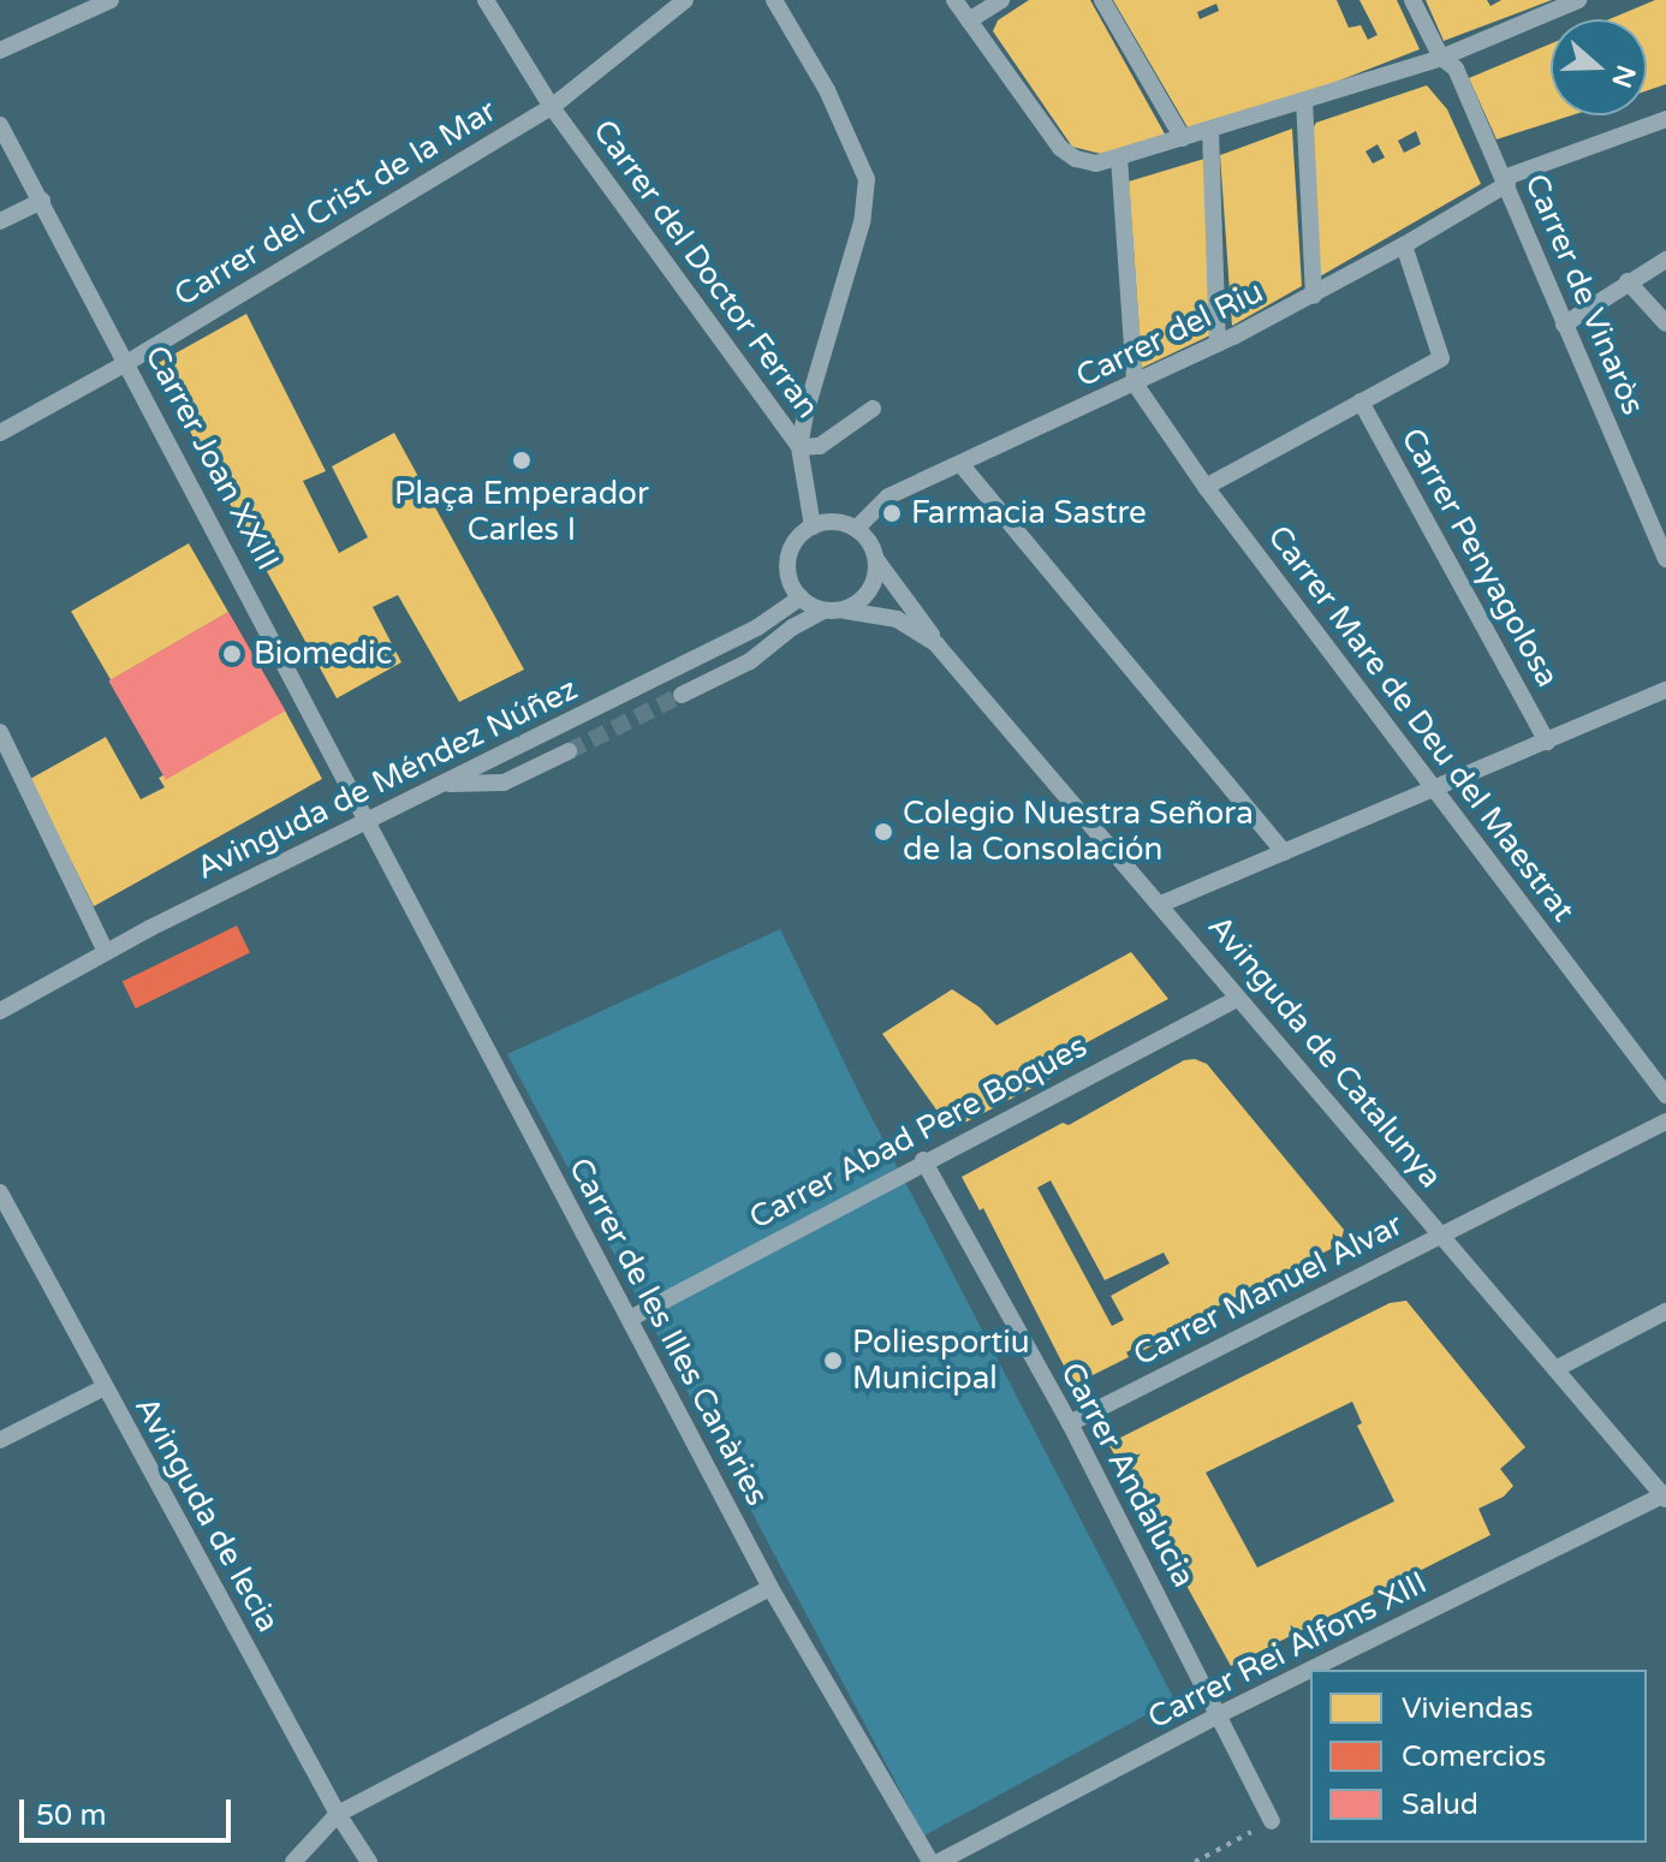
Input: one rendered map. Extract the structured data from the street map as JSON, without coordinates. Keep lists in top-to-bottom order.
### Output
{
  "streets": {
    "street": [
      "Carrer del Crist de la Mar",
      "Carrer del Doctor Ferran",
      "Carrer de Vinaròs",
      "Carrer del Riu",
      "Carrer Joan XXIII",
      "Carrer Penyagolosa",
      "Carrer Mare de Deu del Maestrat",
      "Avinguda de Méndez Núñez",
      "Avinguda de Catalunya",
      "Carrer Abad Pere Boques",
      "Carrer Manuel Alvar",
      "Carrer de les Illes Canàries",
      "Carrer Andalucia",
      "Avinguda de lecia",
      "Carrer Rei Alfons XIII"
    ]
  },
  "crossings": [
    ["Carrer del Crist de la Mar", "Carrer del Doctor Ferran"],
    ["Carrer del Crist de la Mar", "Carrer Joan XXIII"],
    ["Carrer del Doctor Ferran", "Carrer del Riu"],
    ["Carrer del Doctor Ferran", "Avinguda de Méndez Núñez"],
    ["Carrer del Doctor Ferran", "Avinguda de Catalunya"],
    ["Carrer de Vinaròs", "Carrer del Riu"],
    ["Carrer del Riu", "Carrer Mare de Deu del Maestrat"],
    ["Carrer del Riu", "Avinguda de Méndez Núñez"],
    ["Carrer del Riu", "Avinguda de Catalunya"],
    ["Carrer Joan XXIII", "Avinguda de Méndez Núñez"],
    ["Carrer Joan XXIII", "Carrer de les Illes Canàries"],
    ["Avinguda de Méndez Núñez", "Avinguda de Catalunya"],
    ["Avinguda de Méndez Núñez", "Carrer de les Illes Canàries"],
    ["Avinguda de Catalunya", "Carrer Abad Pere Boques"],
    ["Avinguda de Catalunya", "Carrer Manuel Alvar"],
    ["Avinguda de Catalunya", "Carrer Rei Alfons XIII"],
    ["Carrer Abad Pere Boques", "Carrer de les Illes Canàries"],
    ["Carrer Abad Pere Boques", "Carrer Andalucia"],
    ["Carrer Manuel Alvar", "Carrer Andalucia"],
    ["Carrer Andalucia", "Carrer Rei Alfons XIII"]
  ],
  "places": [
    "Plaça Emperador Carles I",
    "Farmacia Sastre",
    "Biomedic",
    "Colegio Nuestra Señora de la Consolación",
    "Poliesportiu Municipal"
  ],
  "legend": ["Viviendas", "Comercios", "Salud"],
  "scale_bar": "50 m",
  "north": "right"
}
